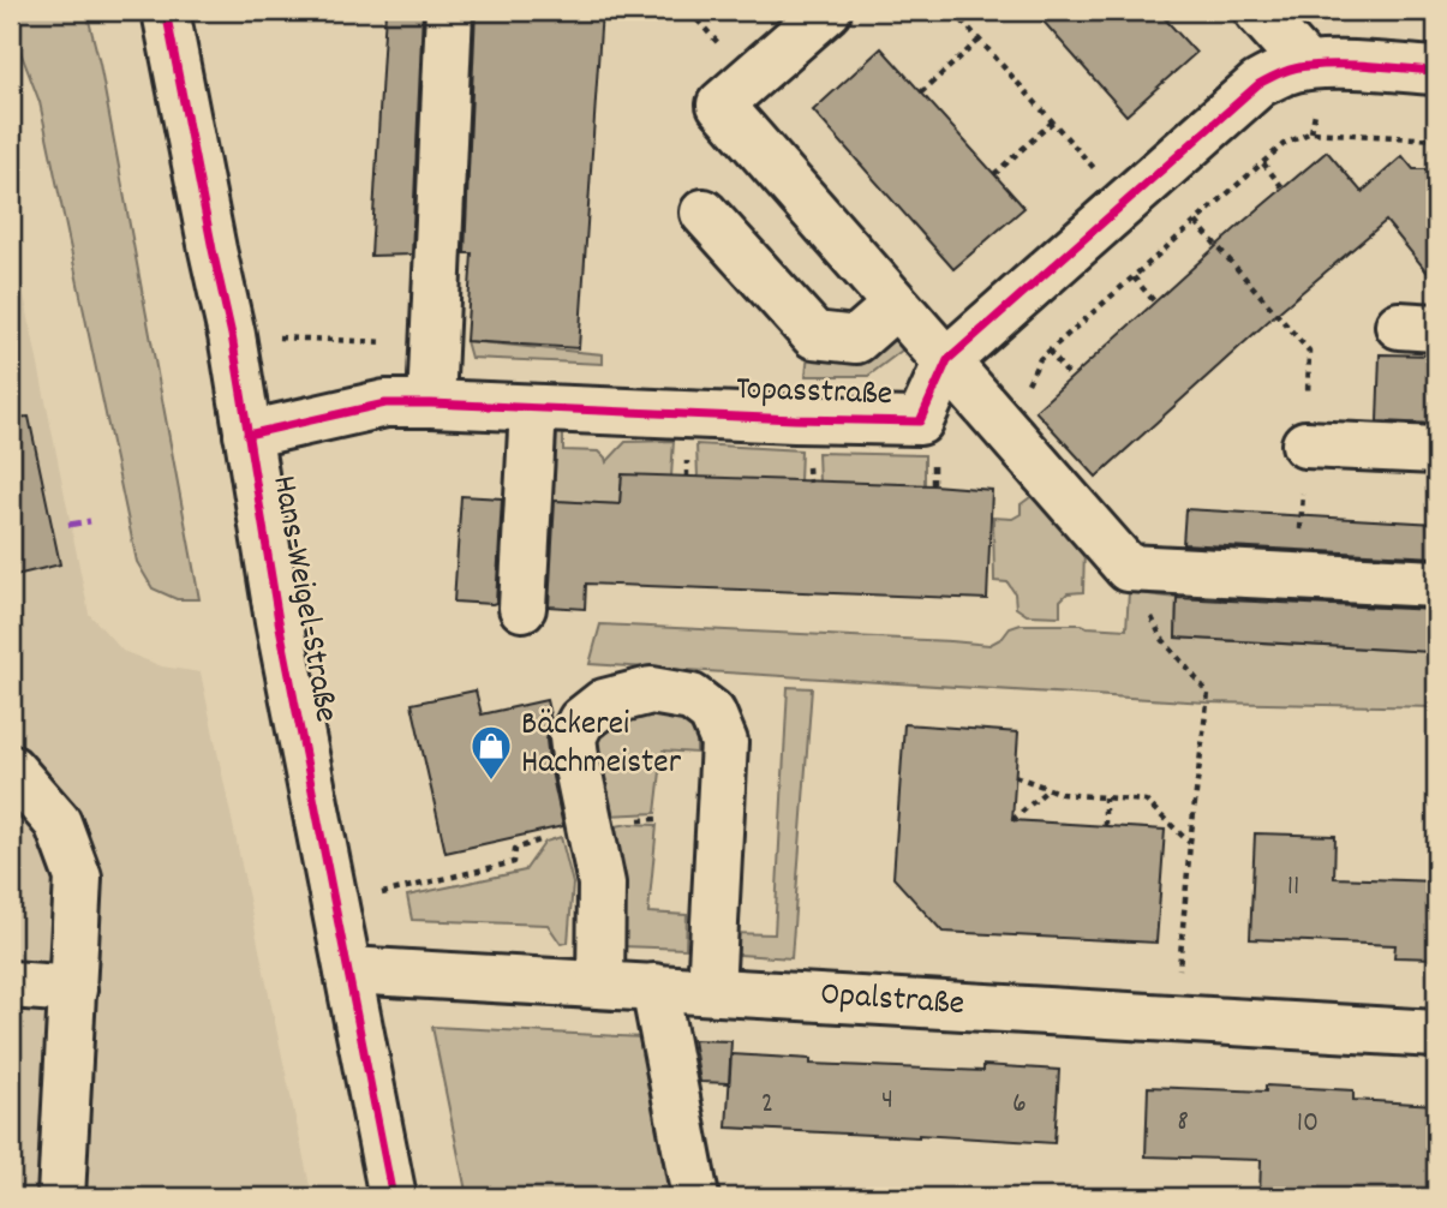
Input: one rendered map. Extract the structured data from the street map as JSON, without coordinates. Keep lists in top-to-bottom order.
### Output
{
  "streets": {
    "street": ["Topasstraße", "Hans-Weigel-Straße", "Opalstraße"]
  },
  "crossings": [
    ["Topasstraße", "Hans-Weigel-Straße"],
    ["Hans-Weigel-Straße", "Opalstraße"]
  ],
  "places": {
    "shop": ["Bäckerei Hachmeister"]
  },
  "house_numbers": [
    "11",
    "4",
    "2",
    "6",
    "8",
    "10"
  ]
}
